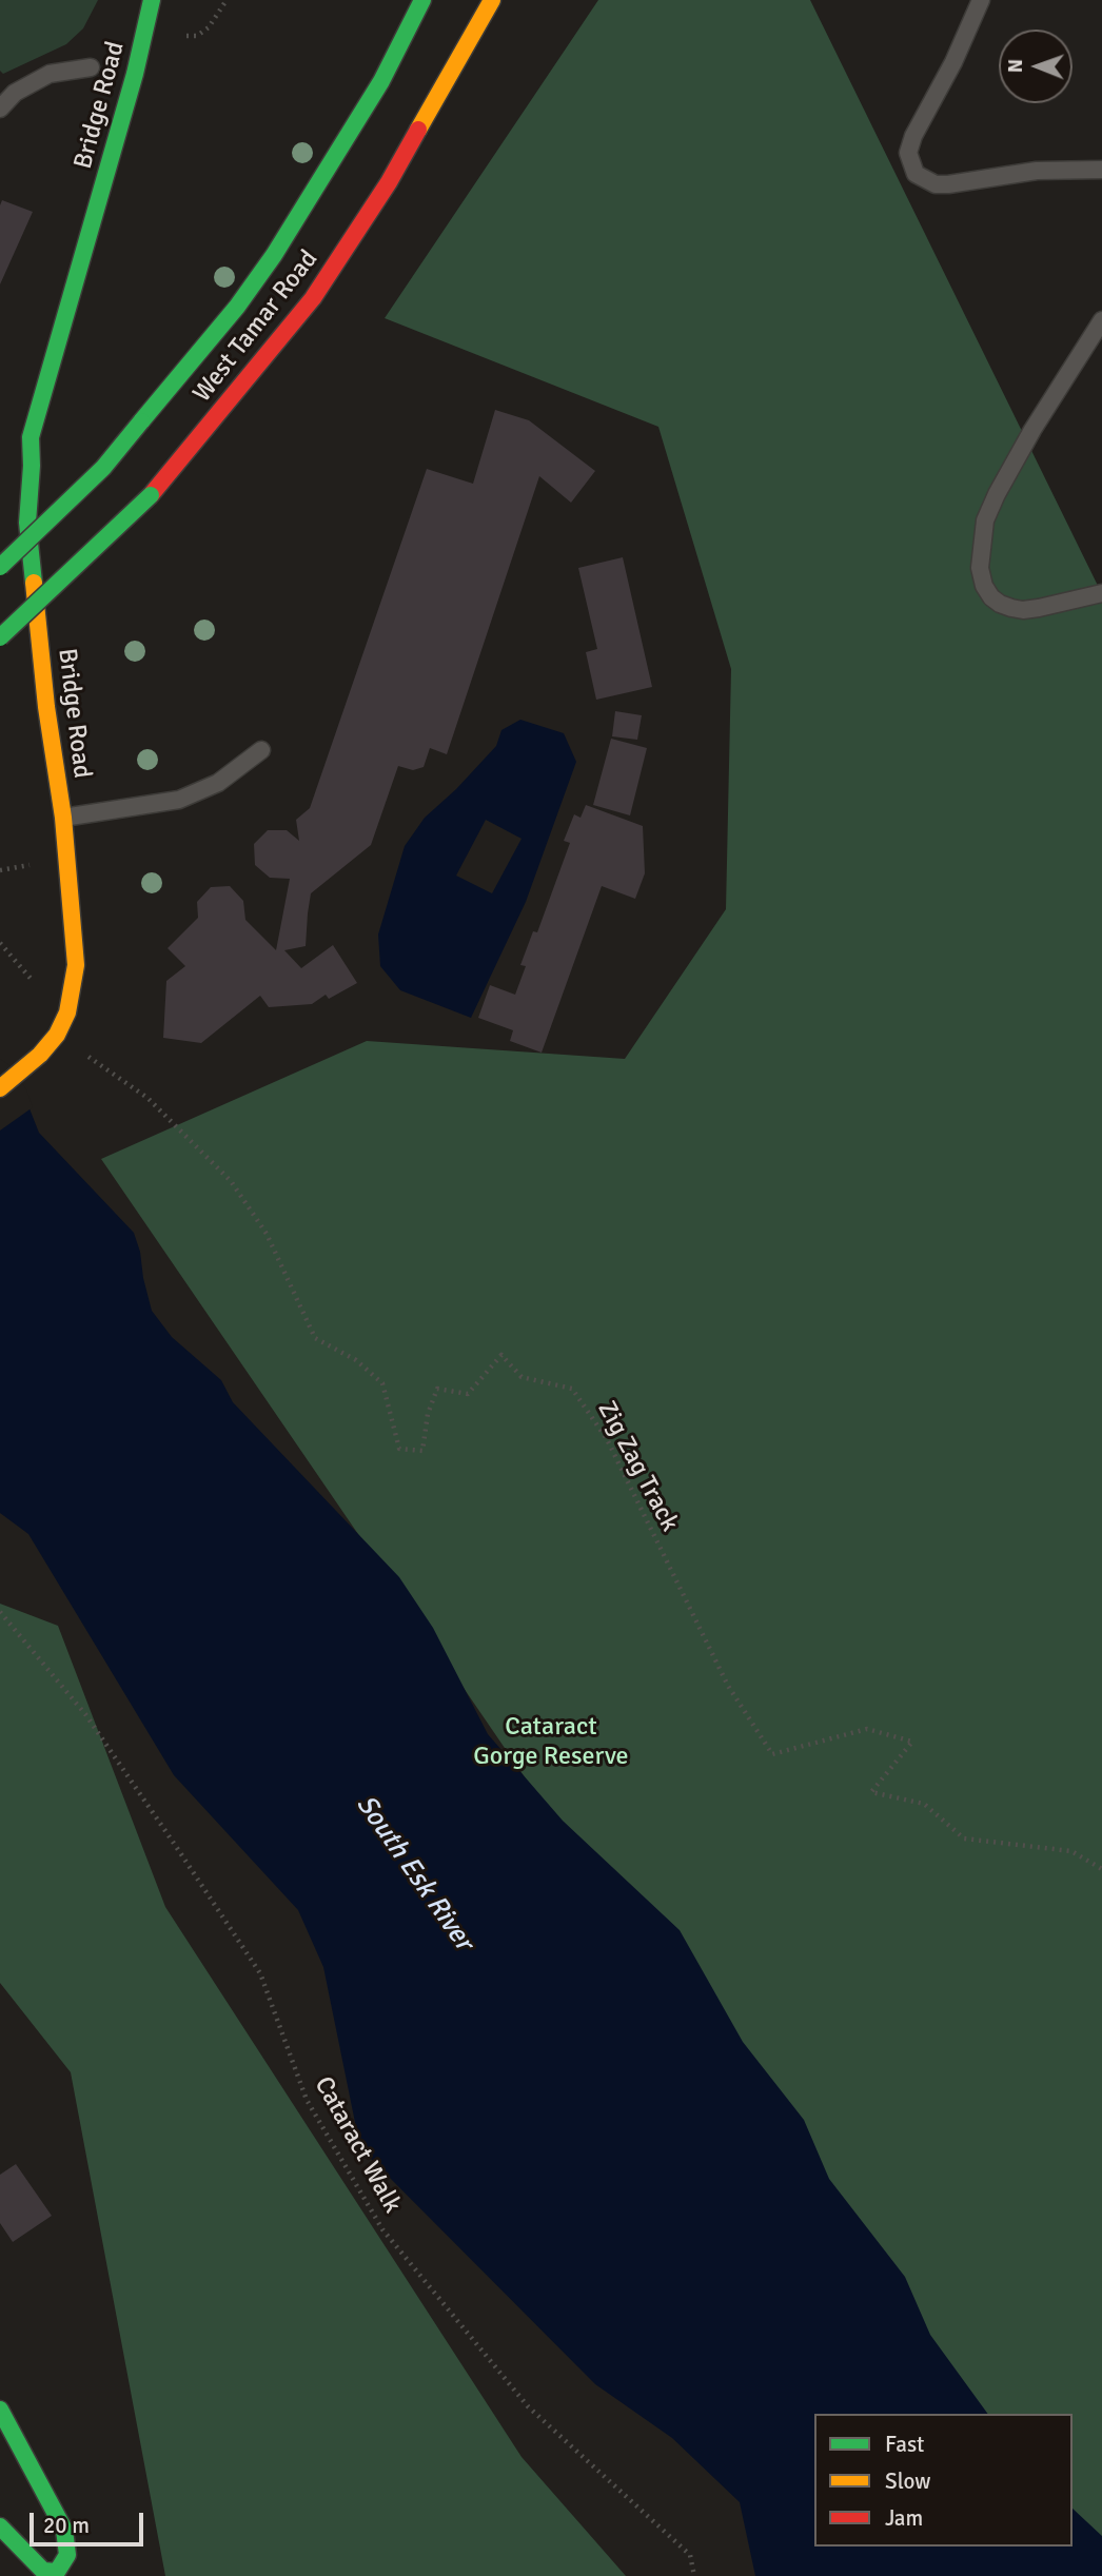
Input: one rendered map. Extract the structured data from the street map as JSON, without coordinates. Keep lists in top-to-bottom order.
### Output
{
  "streets": {
    "main road": ["Bridge Road", "West Tamar Road"],
    "path": ["Zig Zag Track", "Cataract Walk"]
  },
  "water": ["South Esk River"],
  "parks": ["Cataract Gorge Reserve"],
  "legend": ["Fast", "Slow", "Jam"],
  "scale_bar": "20 m",
  "north": "left"
}
